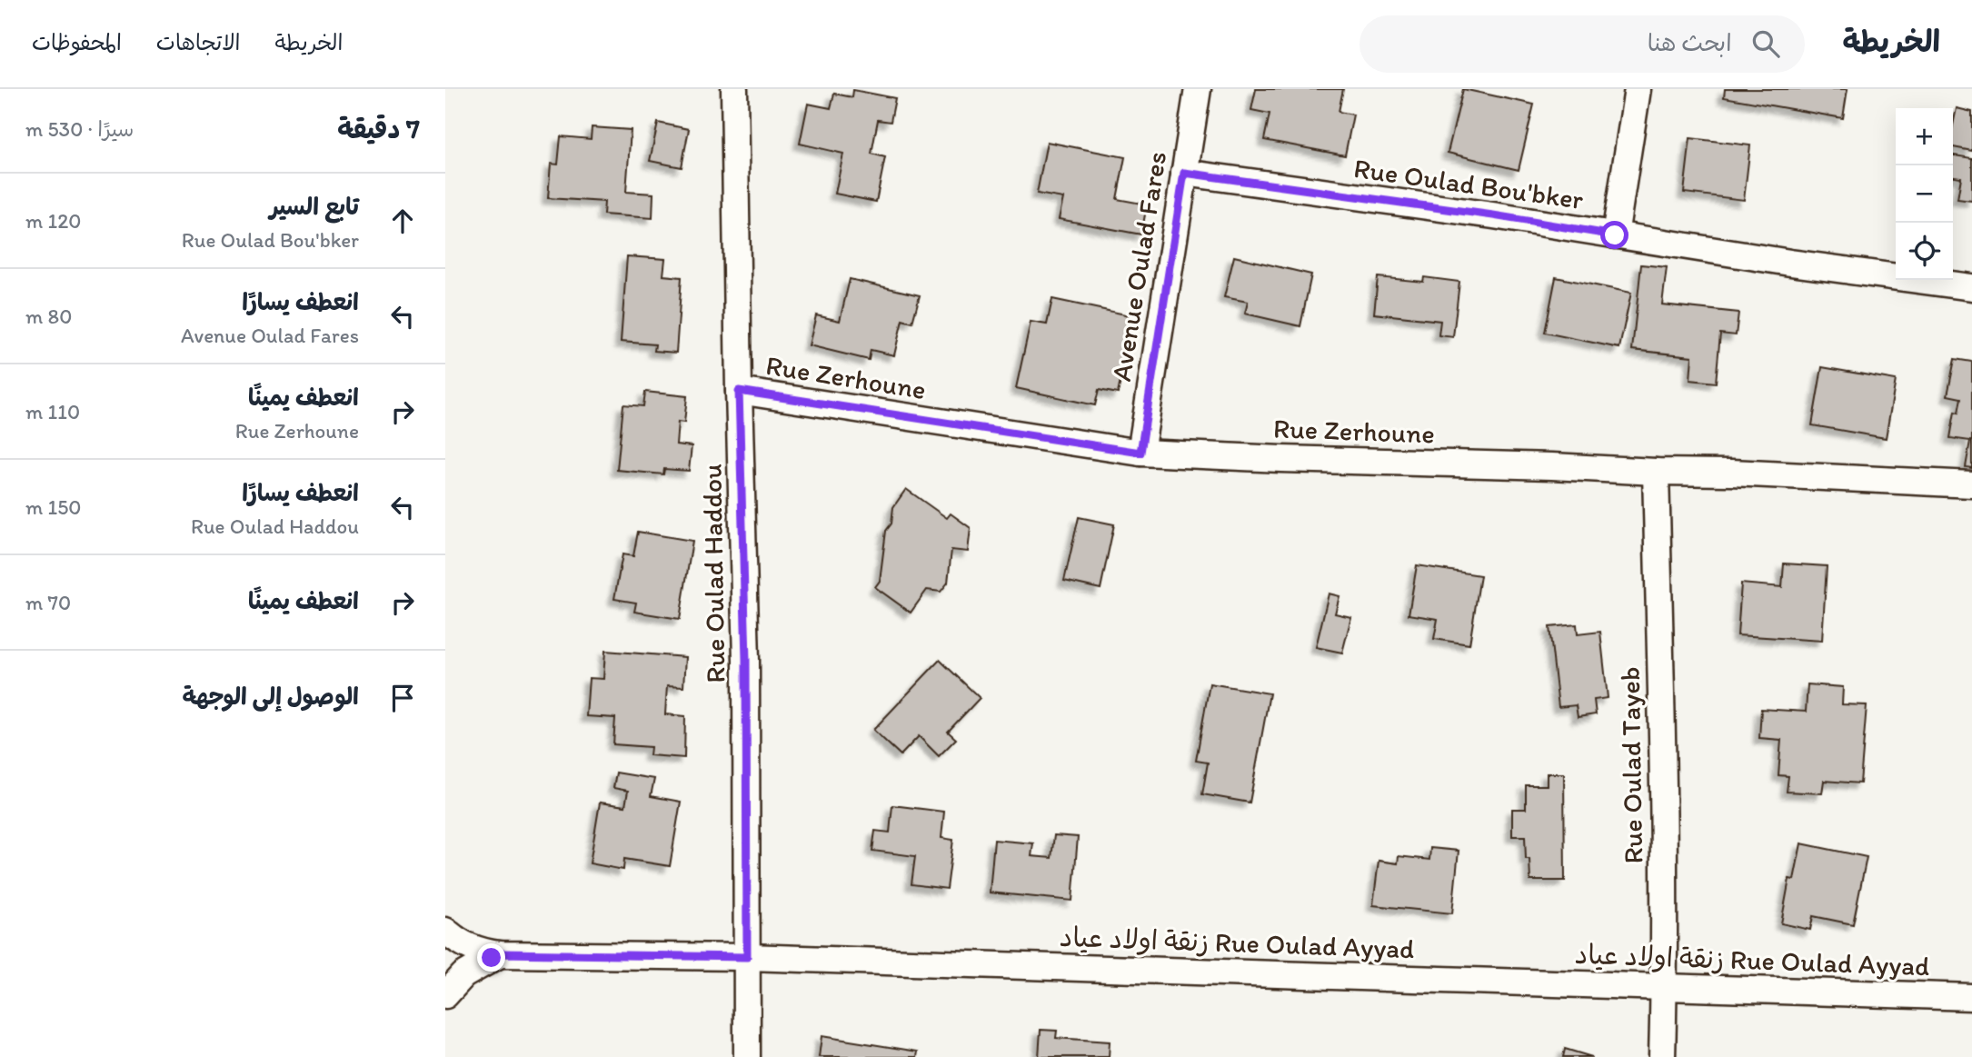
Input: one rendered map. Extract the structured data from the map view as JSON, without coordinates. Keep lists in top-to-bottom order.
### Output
{
  "streets": {
    "street": [
      "Rue Oulad Bou'bker",
      "Avenue Oulad Fares",
      "Rue Zerhoune",
      "Rue Oulad Haddou",
      "Rue Oulad Tayeb",
      "زنقة اولاد عياد Rue Oulad Ayyad"
    ]
  },
  "crossings": [
    ["Rue Oulad Bou'bker", "Avenue Oulad Fares"],
    ["Avenue Oulad Fares", "Rue Zerhoune"],
    ["Rue Zerhoune", "Rue Oulad Haddou"],
    ["Rue Zerhoune", "Rue Oulad Tayeb"],
    ["Rue Oulad Haddou", "زنقة اولاد عياد Rue Oulad Ayyad"],
    ["Rue Oulad Tayeb", "زنقة اولاد عياد Rue Oulad Ayyad"]
  ],
  "page": {
    "header": "الخريطة",
    "search": "ابحث هنا",
    "nav": ["الخريطة", "الاتجاهات", "المحفوظات"],
    "heading": ["7 دقيقة", "سيرًا · 530 m"],
    "map_buttons": ["+", "−"],
    "list": [
      ["تابع السير", "Rue Oulad Bou'bker", "120 m"],
      ["انعطف يسارًا", "Avenue Oulad Fares", "80 m"],
      ["انعطف يمينًا", "Rue Zerhoune", "110 m"],
      ["انعطف يسارًا", "Rue Oulad Haddou", "150 m"],
      ["انعطف يمينًا", "70 m"],
      "الوصول إلى الوجهة"
    ]
  }
}
